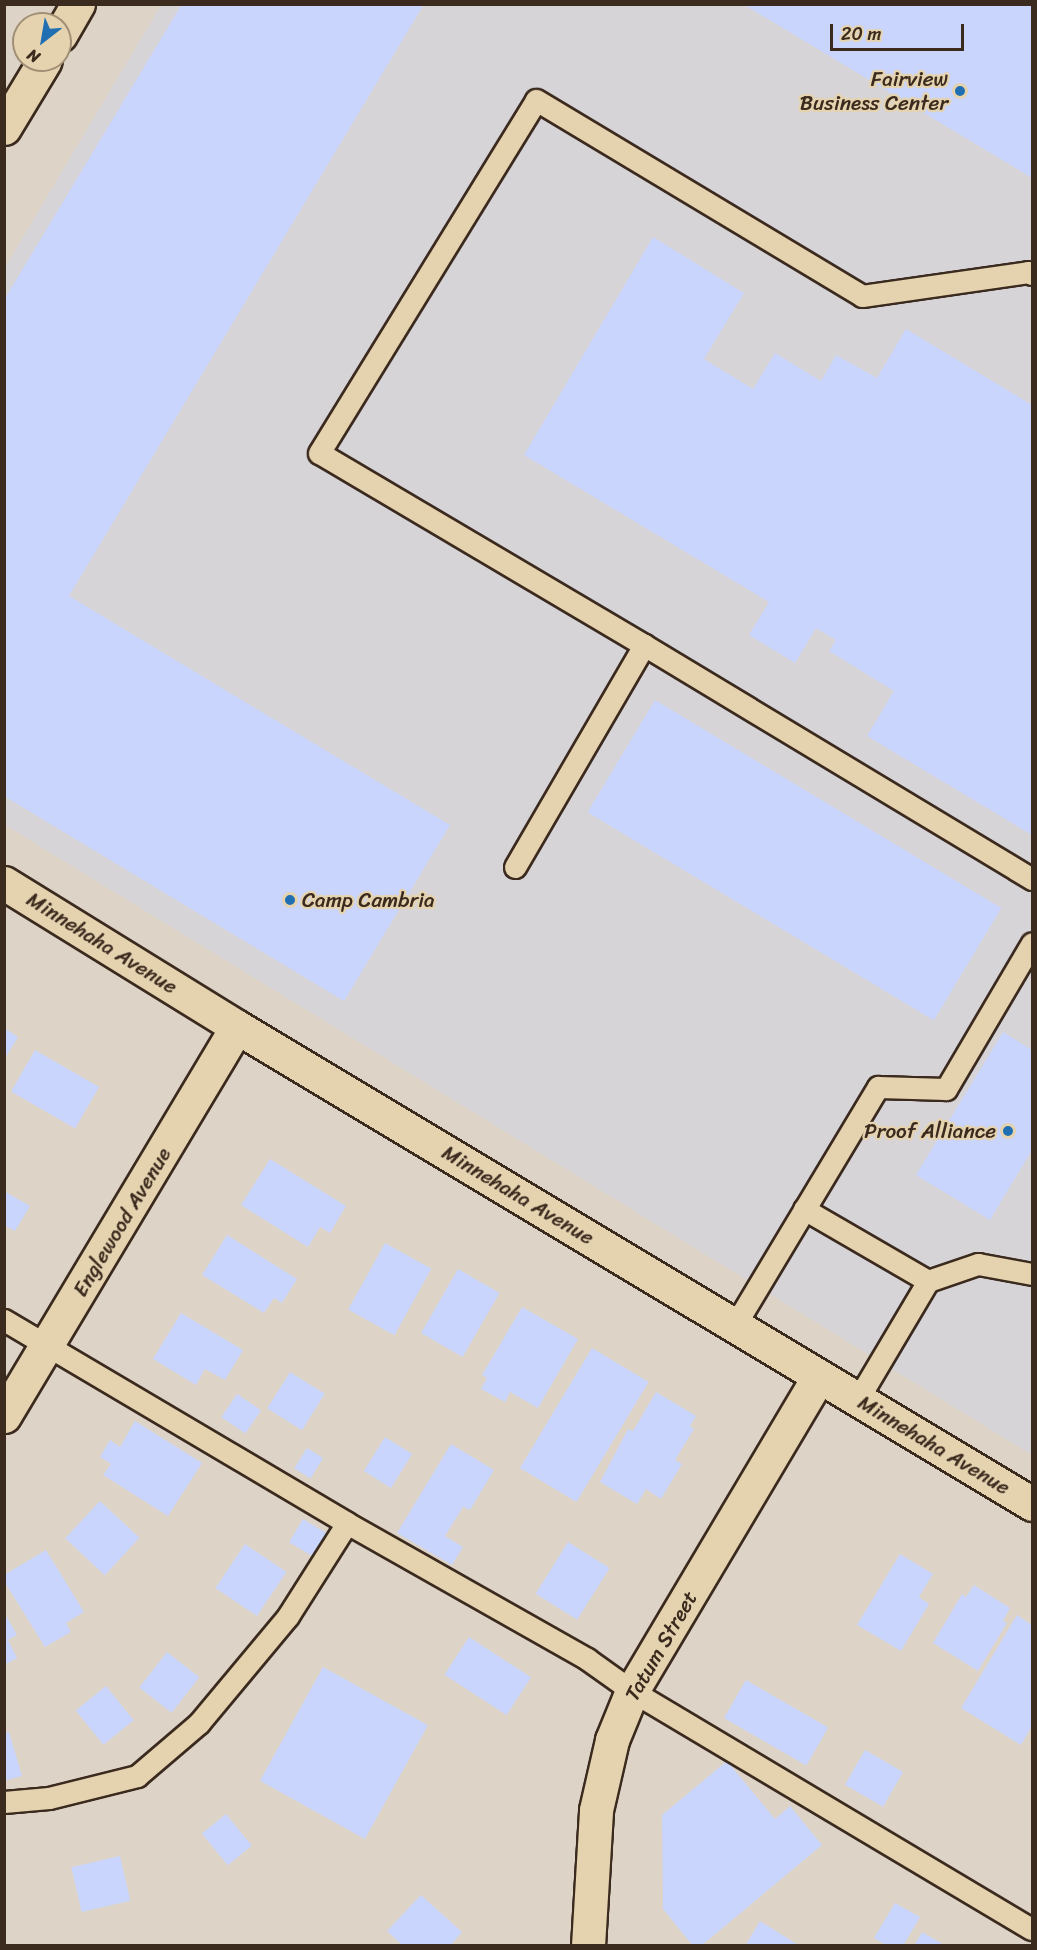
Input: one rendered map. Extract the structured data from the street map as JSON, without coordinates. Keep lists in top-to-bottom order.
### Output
{
  "streets": {
    "street": ["Minnehaha Avenue", "Englewood Avenue", "Tatum Street"]
  },
  "crossings": [
    ["Minnehaha Avenue", "Englewood Avenue"],
    ["Minnehaha Avenue", "Tatum Street"]
  ],
  "places": ["Fairview Business Center", "Camp Cambria", "Proof Alliance"],
  "scale_bar": "20 m",
  "north": "bottom left"
}
